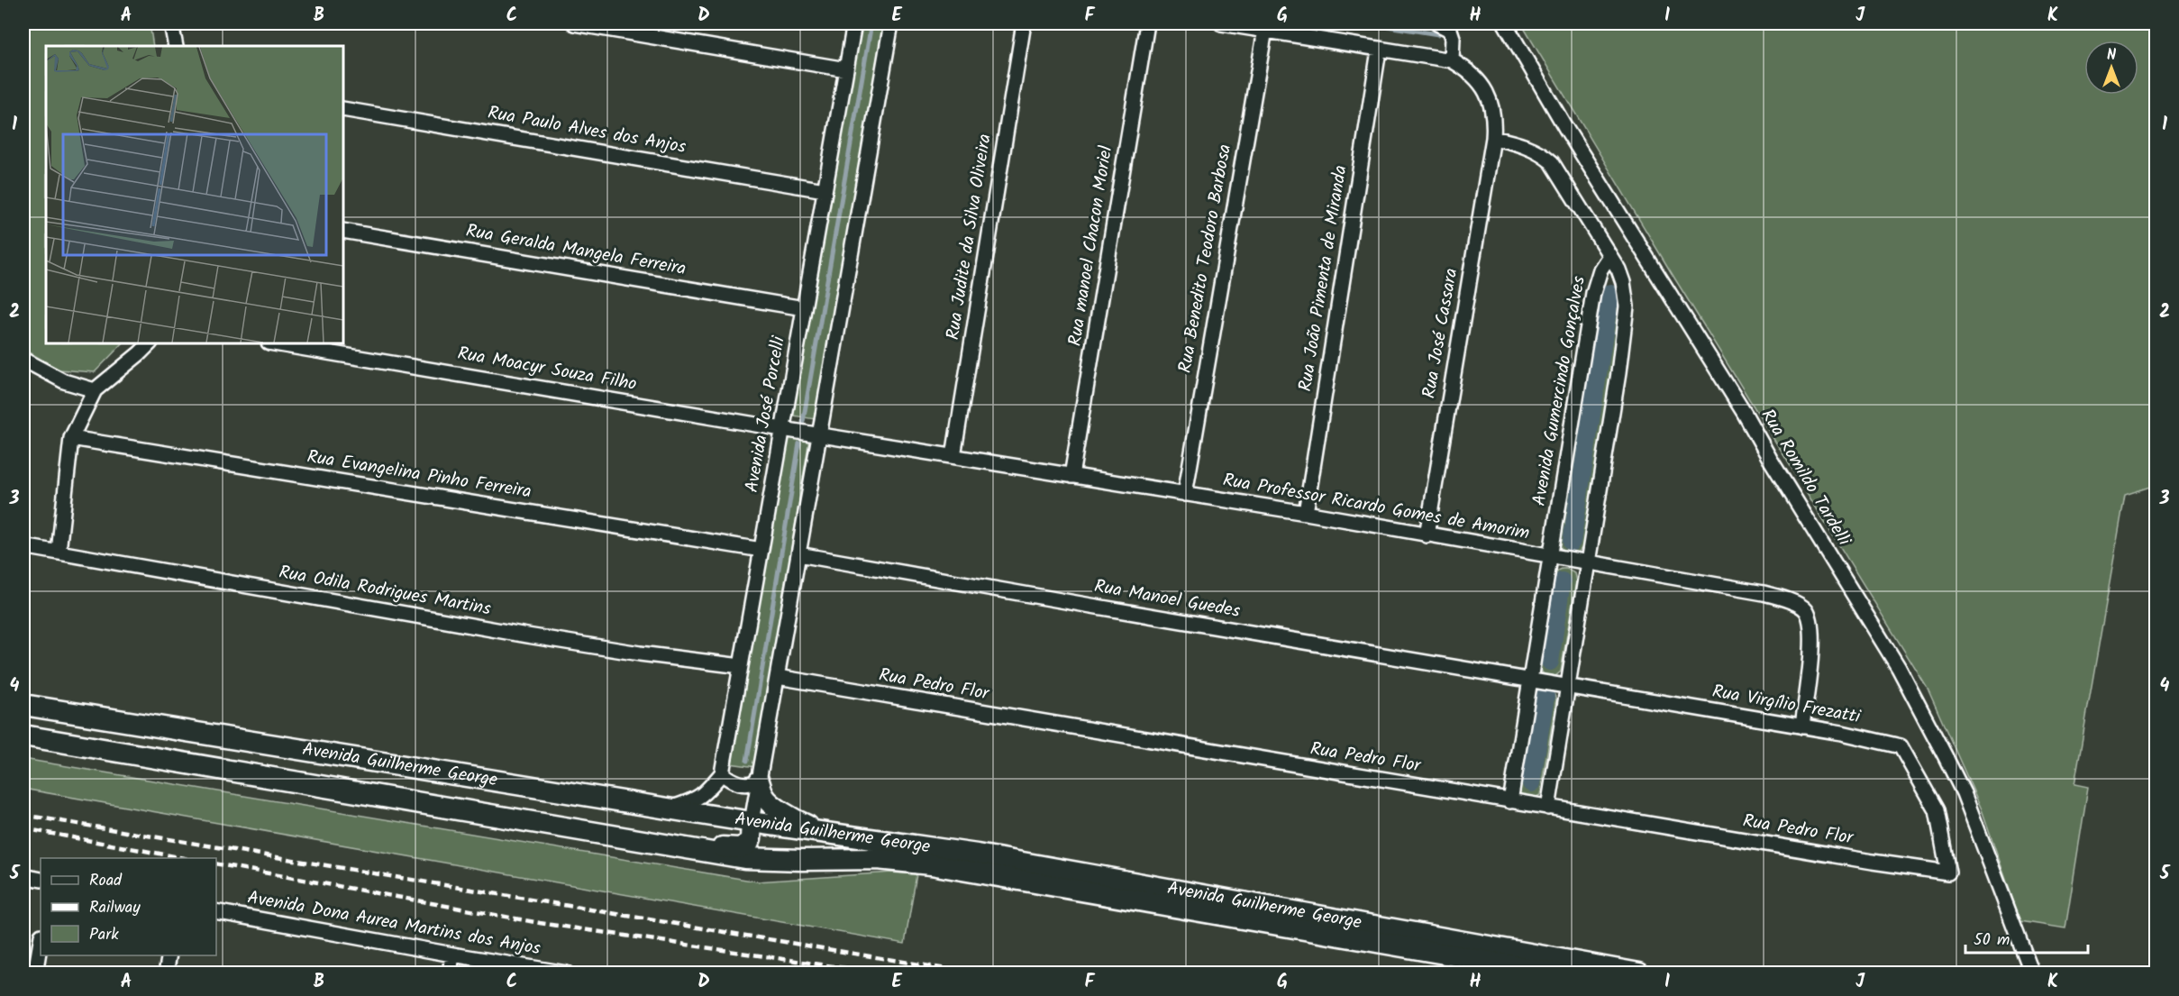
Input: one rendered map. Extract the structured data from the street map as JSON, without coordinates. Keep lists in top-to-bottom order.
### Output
{
  "streets": {
    "main road": ["Avenida Guilherme George"],
    "street": [
      "Rua Paulo Alves dos Anjos",
      "Rua Judite da Silva Oliveira",
      "Rua manoel Chacon Moriel",
      "Rua Geralda Mangela Ferreira",
      "Rua Benedito Teodoro Barbosa",
      "Rua João Pimenta de Miranda",
      "Rua José Cassara",
      "Rua Moacyr Souza Filho",
      "Avenida Gumercindo Gonçalves",
      "Avenida José Porcelli",
      "Rua Evangelina Pinho Ferreira",
      "Rua Romildo Tardelli",
      "Rua Professor Ricardo Gomes de Amorim",
      "Rua Odila Rodrigues Martins",
      "Rua Manoel Guedes",
      "Rua Pedro Flor",
      "Rua Virgílio Frezatti",
      "Avenida Dona Aurea Martins dos Anjos"
    ]
  },
  "crossings": [
    ["Rua Paulo Alves dos Anjos", "Avenida José Porcelli"],
    ["Rua Judite da Silva Oliveira", "Rua Professor Ricardo Gomes de Amorim"],
    ["Rua manoel Chacon Moriel", "Rua Professor Ricardo Gomes de Amorim"],
    ["Rua Geralda Mangela Ferreira", "Avenida José Porcelli"],
    ["Rua Benedito Teodoro Barbosa", "Rua Professor Ricardo Gomes de Amorim"],
    ["Rua João Pimenta de Miranda", "Rua Professor Ricardo Gomes de Amorim"],
    ["Rua José Cassara", "Rua Professor Ricardo Gomes de Amorim"],
    ["Rua Moacyr Souza Filho", "Avenida José Porcelli"],
    ["Rua Moacyr Souza Filho", "Rua Professor Ricardo Gomes de Amorim"],
    ["Avenida Gumercindo Gonçalves", "Rua Professor Ricardo Gomes de Amorim"],
    ["Avenida Gumercindo Gonçalves", "Rua Manoel Guedes"],
    ["Avenida Gumercindo Gonçalves", "Rua Pedro Flor"],
    ["Avenida Gumercindo Gonçalves", "Rua Virgílio Frezatti"],
    ["Avenida José Porcelli", "Rua Evangelina Pinho Ferreira"],
    ["Avenida José Porcelli", "Rua Odila Rodrigues Martins"],
    ["Rua Professor Ricardo Gomes de Amorim", "Rua Virgílio Frezatti"],
    ["Rua Manoel Guedes", "Rua Virgílio Frezatti"],
    ["Rua Pedro Flor", "Rua Virgílio Frezatti"]
  ],
  "legend": ["Road", "Railway", "Park"],
  "scale_bar": "50 m",
  "north": "top",
  "grid": {
    "columns": [
      "A",
      "B",
      "C",
      "D",
      "E",
      "F",
      "G",
      "H",
      "I",
      "J",
      "K"
    ],
    "rows": [
      "1",
      "2",
      "3",
      "4",
      "5"
    ]
  }
}
